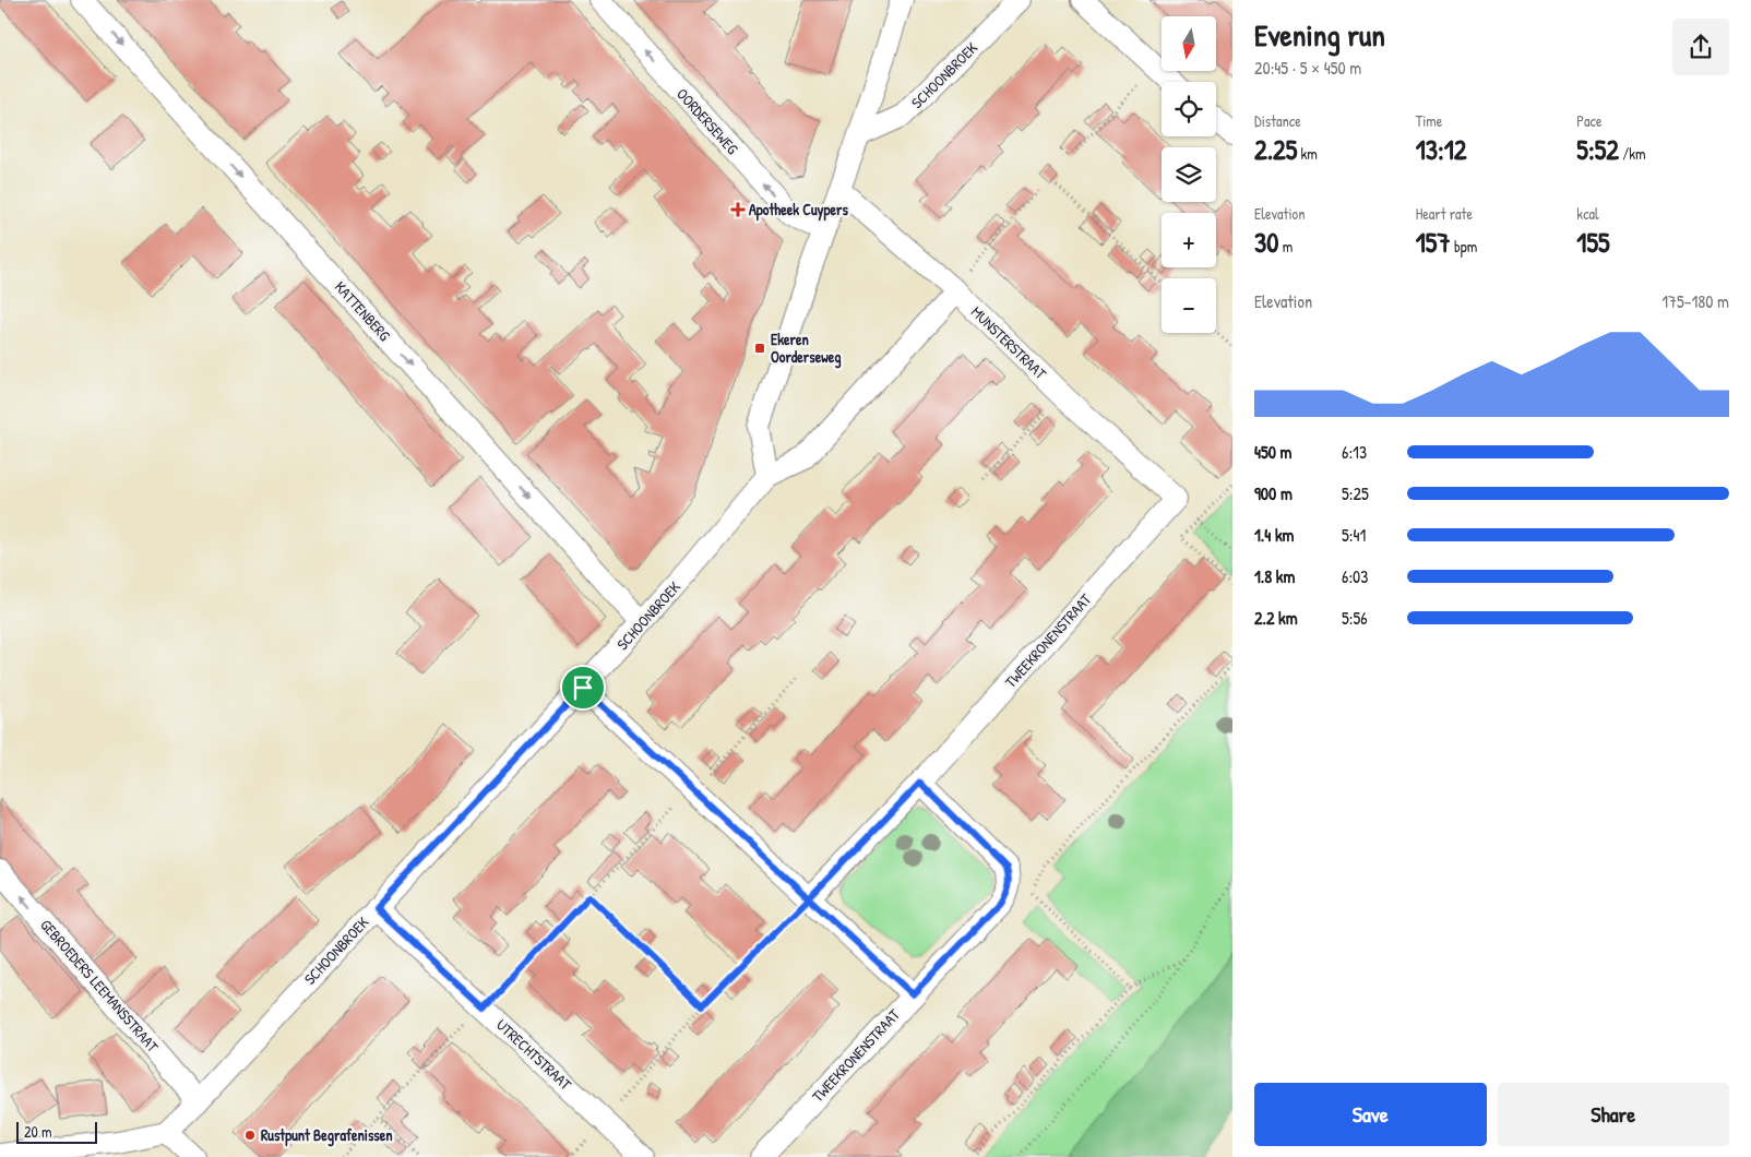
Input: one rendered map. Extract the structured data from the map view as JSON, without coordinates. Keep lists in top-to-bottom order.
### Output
{
  "streets": {
    "street": [
      "SCHOONBROEK",
      "OORDERSEWEG",
      "KATTENBERG",
      "MUNSTERSTRAAT",
      "TWEEKRONENSTRAAT",
      "GEBROEDERS LEEMANSSTRAAT",
      "UTRECHTSTRAAT"
    ]
  },
  "crossings": [
    ["SCHOONBROEK", "KATTENBERG"],
    ["SCHOONBROEK", "MUNSTERSTRAAT"],
    ["SCHOONBROEK", "GEBROEDERS LEEMANSSTRAAT"],
    ["SCHOONBROEK", "UTRECHTSTRAAT"],
    ["MUNSTERSTRAAT", "TWEEKRONENSTRAAT"]
  ],
  "one_way": ["OORDERSEWEG", "KATTENBERG", "GEBROEDERS LEEMANSSTRAAT"],
  "places": {
    "health": ["Apotheek Cuypers"],
    "transit": ["Ekeren Oorderseweg"],
    "other": ["Rustpunt Begrafenissen"]
  },
  "scale_bar": "20 m",
  "north": "bottom",
  "page": {
    "heading": ["Evening run", "20:45 · 5 × 450 m"],
    "map_buttons": ["+", "−"],
    "stats": [
      ["Distance", "2.25 km"],
      ["Time", "13:12"],
      ["Pace", "5:52 /km"],
      ["Elevation", "30 m"],
      ["Heart rate", "157 bpm"],
      ["kcal", "155"]
    ],
    "chart": ["Elevation", "175–180 m"],
    "list": [
      {
        "name": "450 m",
        "note": "6:13"
      },
      {
        "name": "900 m",
        "note": "5:25"
      },
      {
        "name": "1.4 km",
        "note": "5:41"
      },
      {
        "name": "1.8 km",
        "note": "6:03"
      },
      {
        "name": "2.2 km",
        "note": "5:56"
      }
    ],
    "buttons": ["Save", "Share"],
    "scale": "20 m"
  }
}
